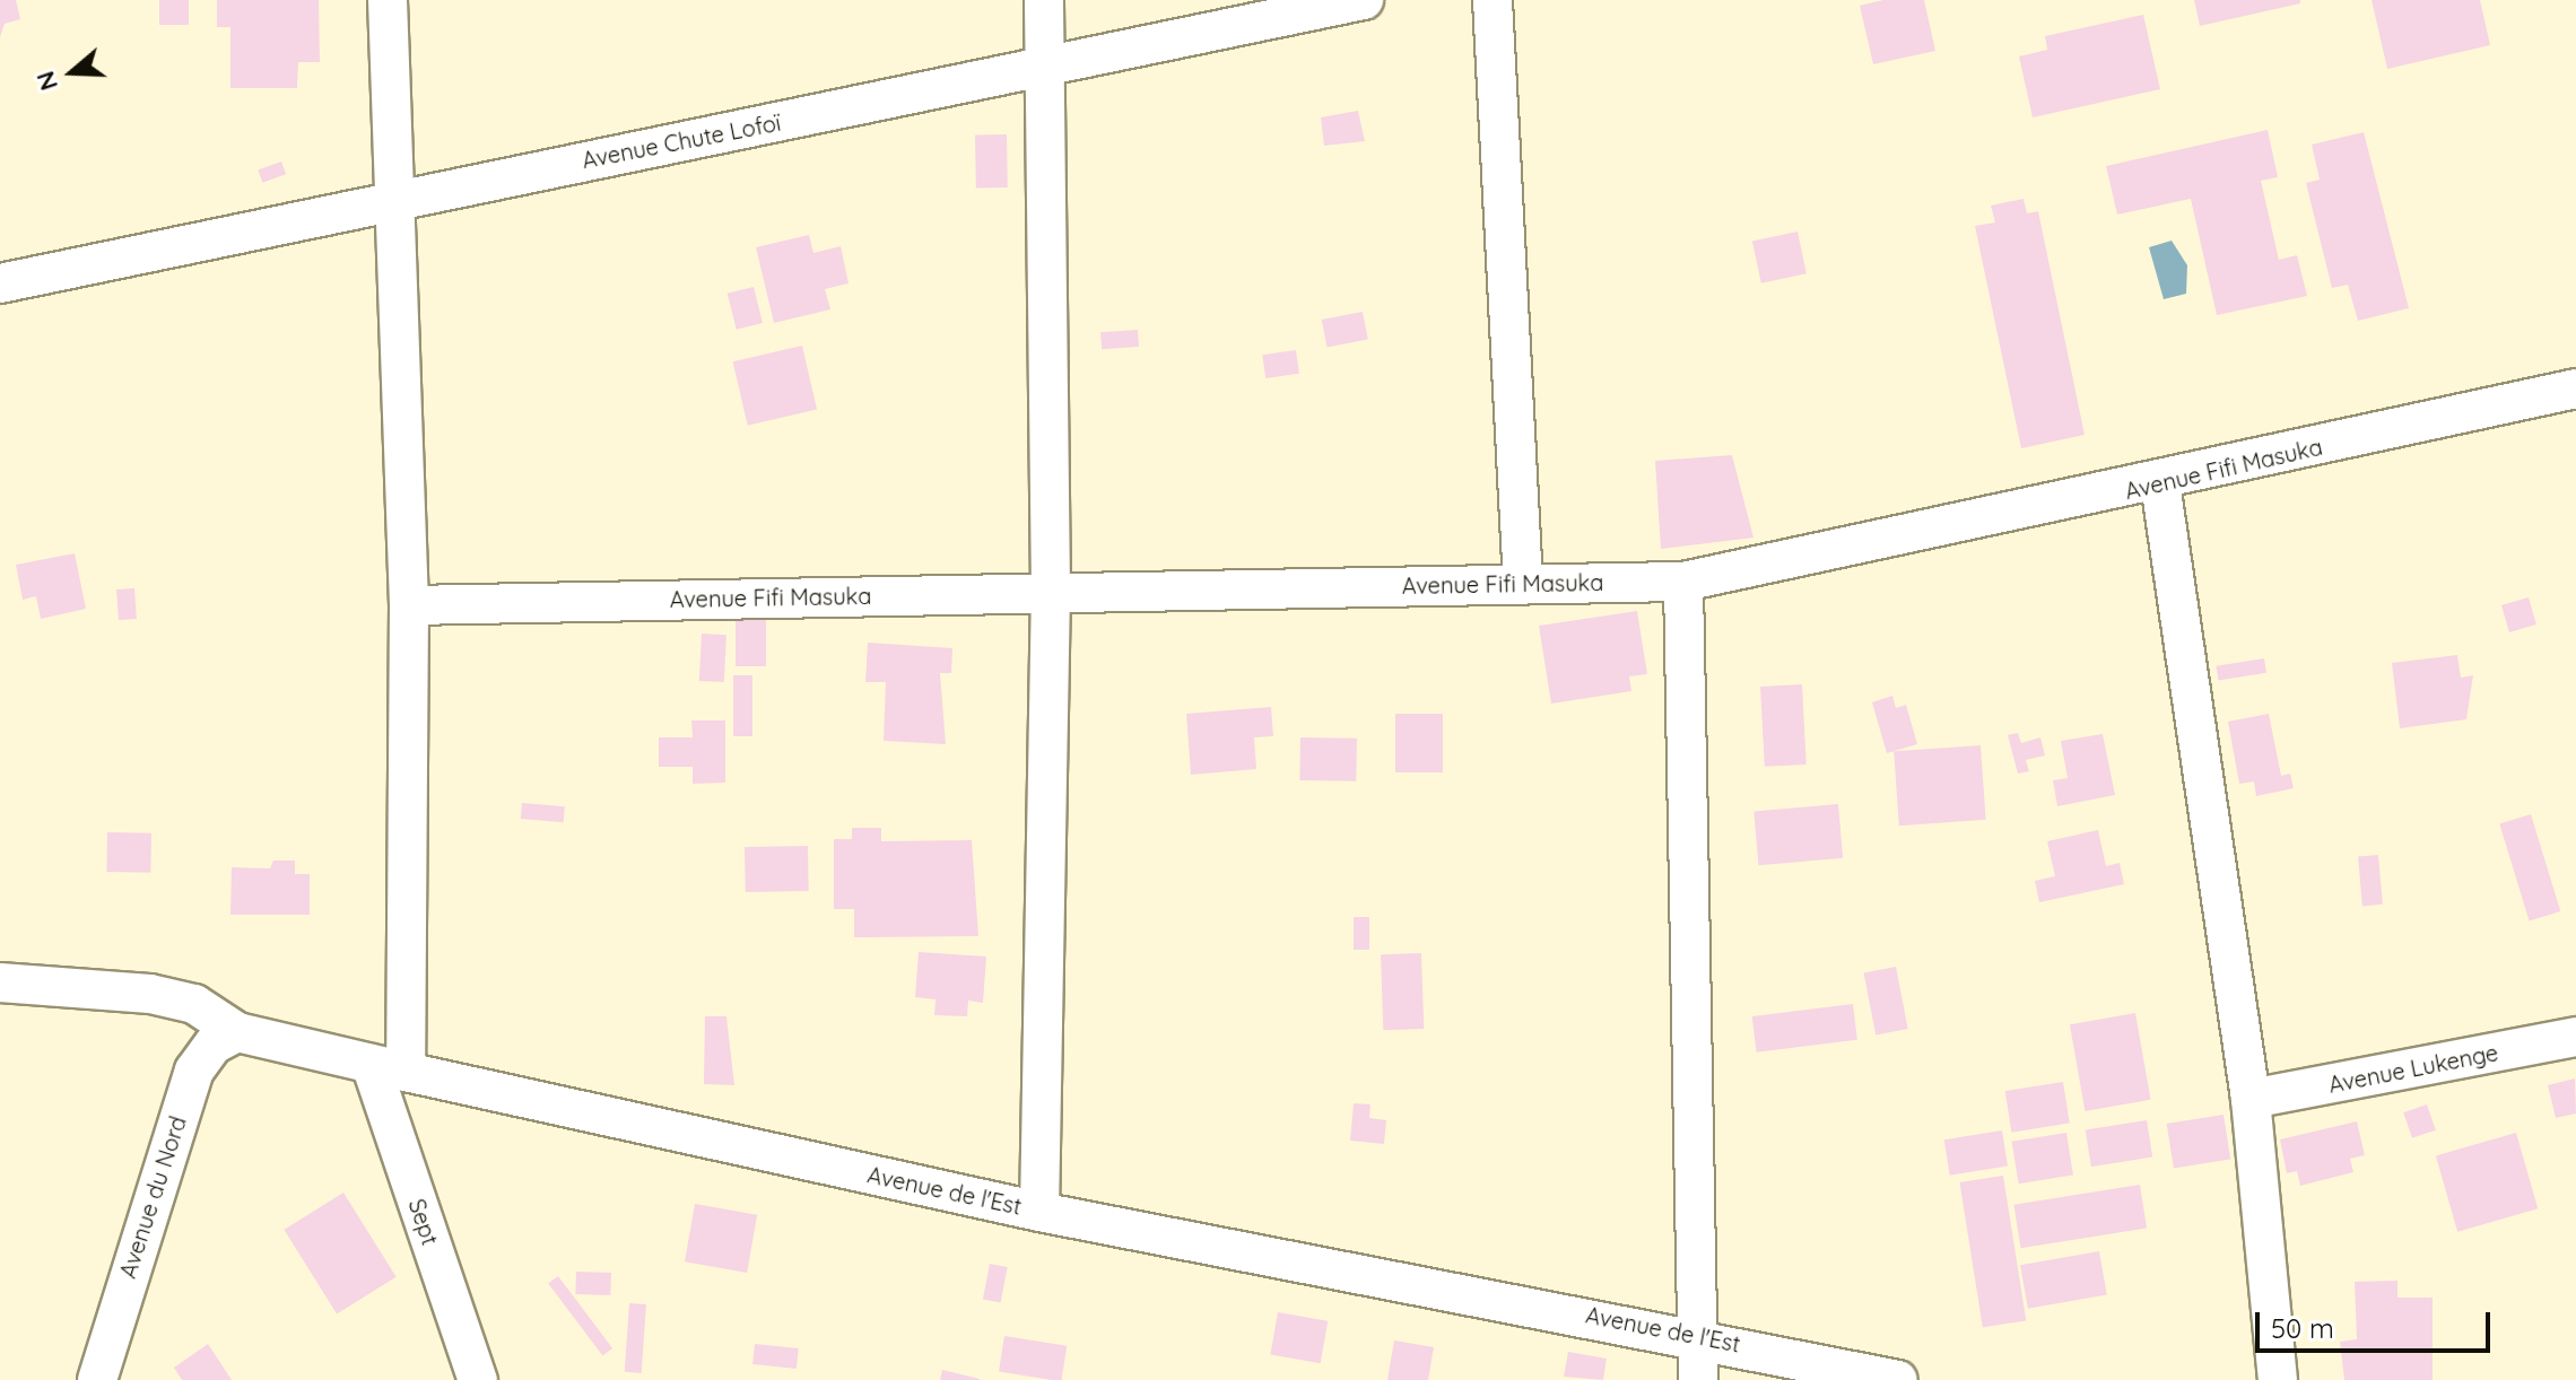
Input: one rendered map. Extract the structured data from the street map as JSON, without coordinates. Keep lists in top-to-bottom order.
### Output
{
  "streets": {
    "street": [
      "Avenue Chute Lofoï",
      "Avenue Fifi Masuka",
      "Avenue Lukenge",
      "Avenue de l'Est",
      "Avenue du Nord",
      "Sept"
    ]
  },
  "crossings": [
    ["Avenue Chute Lofoï", "Sept"],
    ["Avenue Fifi Masuka", "Sept"],
    ["Avenue de l'Est", "Avenue du Nord"],
    ["Avenue de l'Est", "Sept"]
  ],
  "scale_bar": "50 m",
  "north": "left"
}
